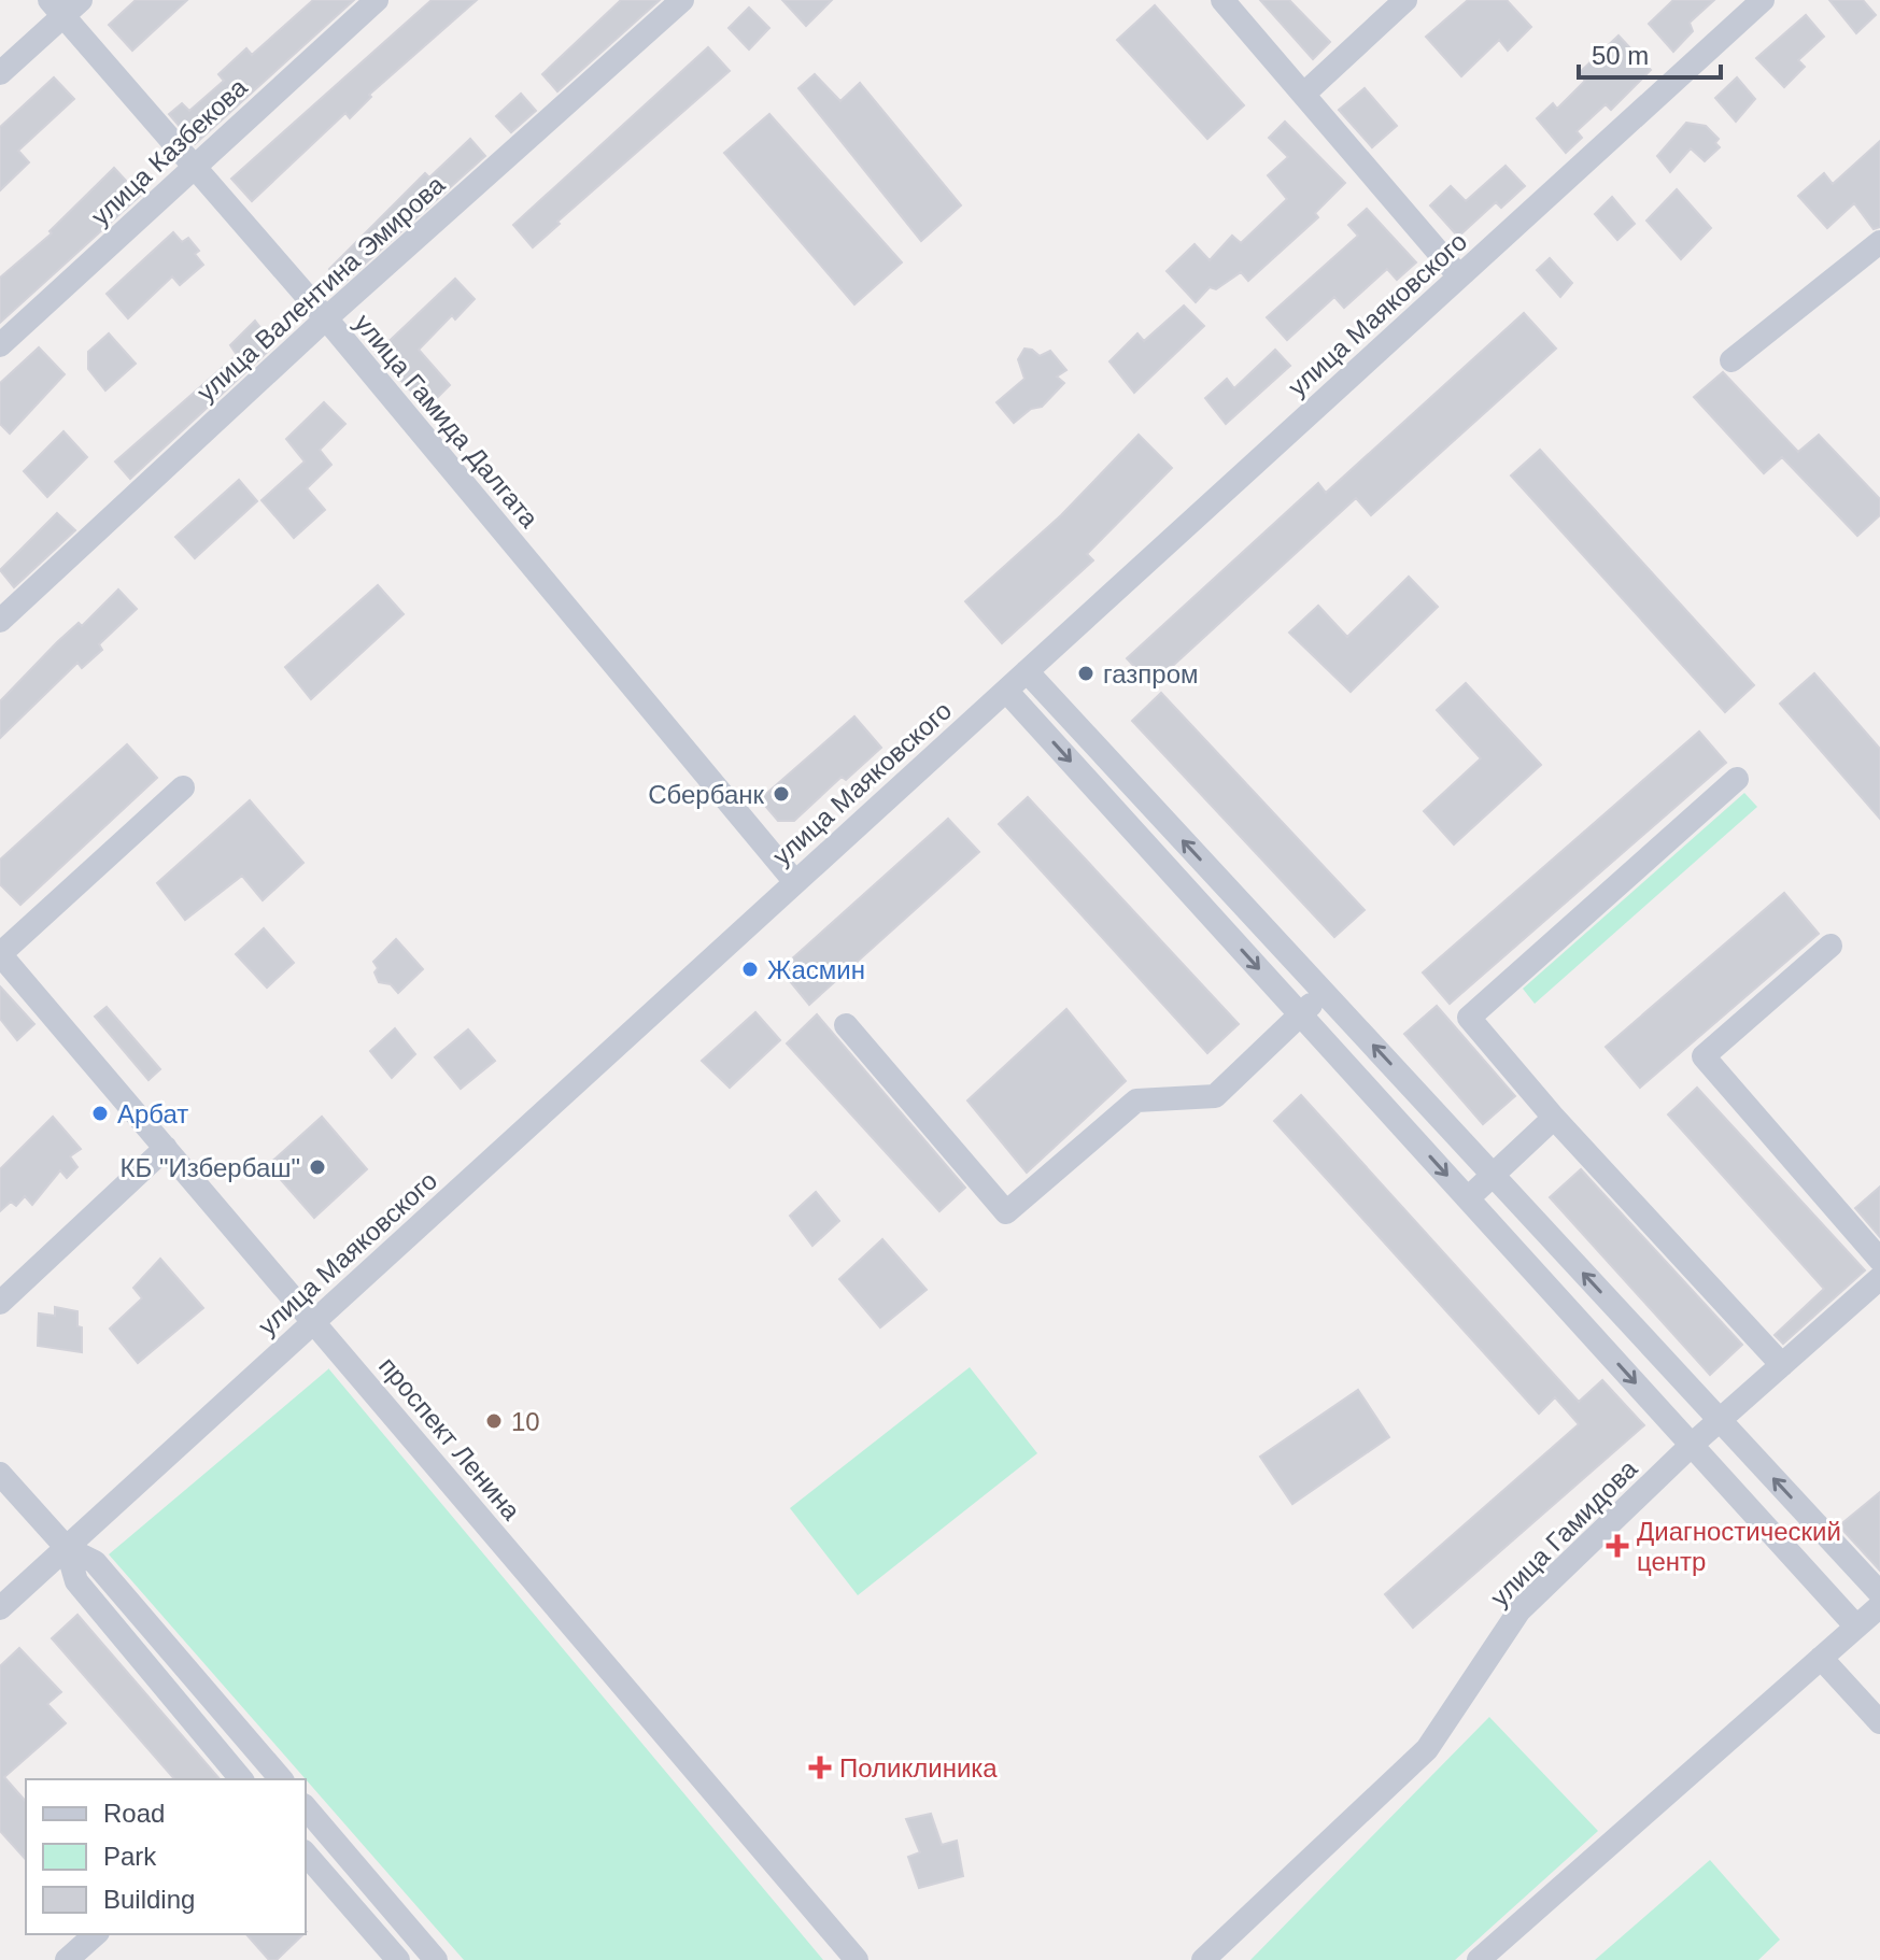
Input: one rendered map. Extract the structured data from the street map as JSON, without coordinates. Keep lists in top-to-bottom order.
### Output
{
  "streets": {
    "street": [
      "улица Казбекова",
      "улица Валентина Эмирова",
      "улица Маяковского",
      "улица Гамида Далгата",
      "проспект Ленина",
      "улица Гамидова"
    ]
  },
  "crossings": [
    ["улица Казбекова", "улица Гамида Далгата"],
    ["улица Валентина Эмирова", "улица Гамида Далгата"],
    ["улица Маяковского", "улица Гамида Далгата"],
    ["улица Маяковского", "проспект Ленина"]
  ],
  "places": {
    "other": [
      "газпром",
      "Сбербанк",
      "Жасмин",
      "Арбат",
      "КБ \"Избербаш\"",
      "10"
    ],
    "health": ["Диагностический центр", "Поликлиника"]
  },
  "legend": ["Road", "Park", "Building"],
  "scale_bar": "50 m"
}
